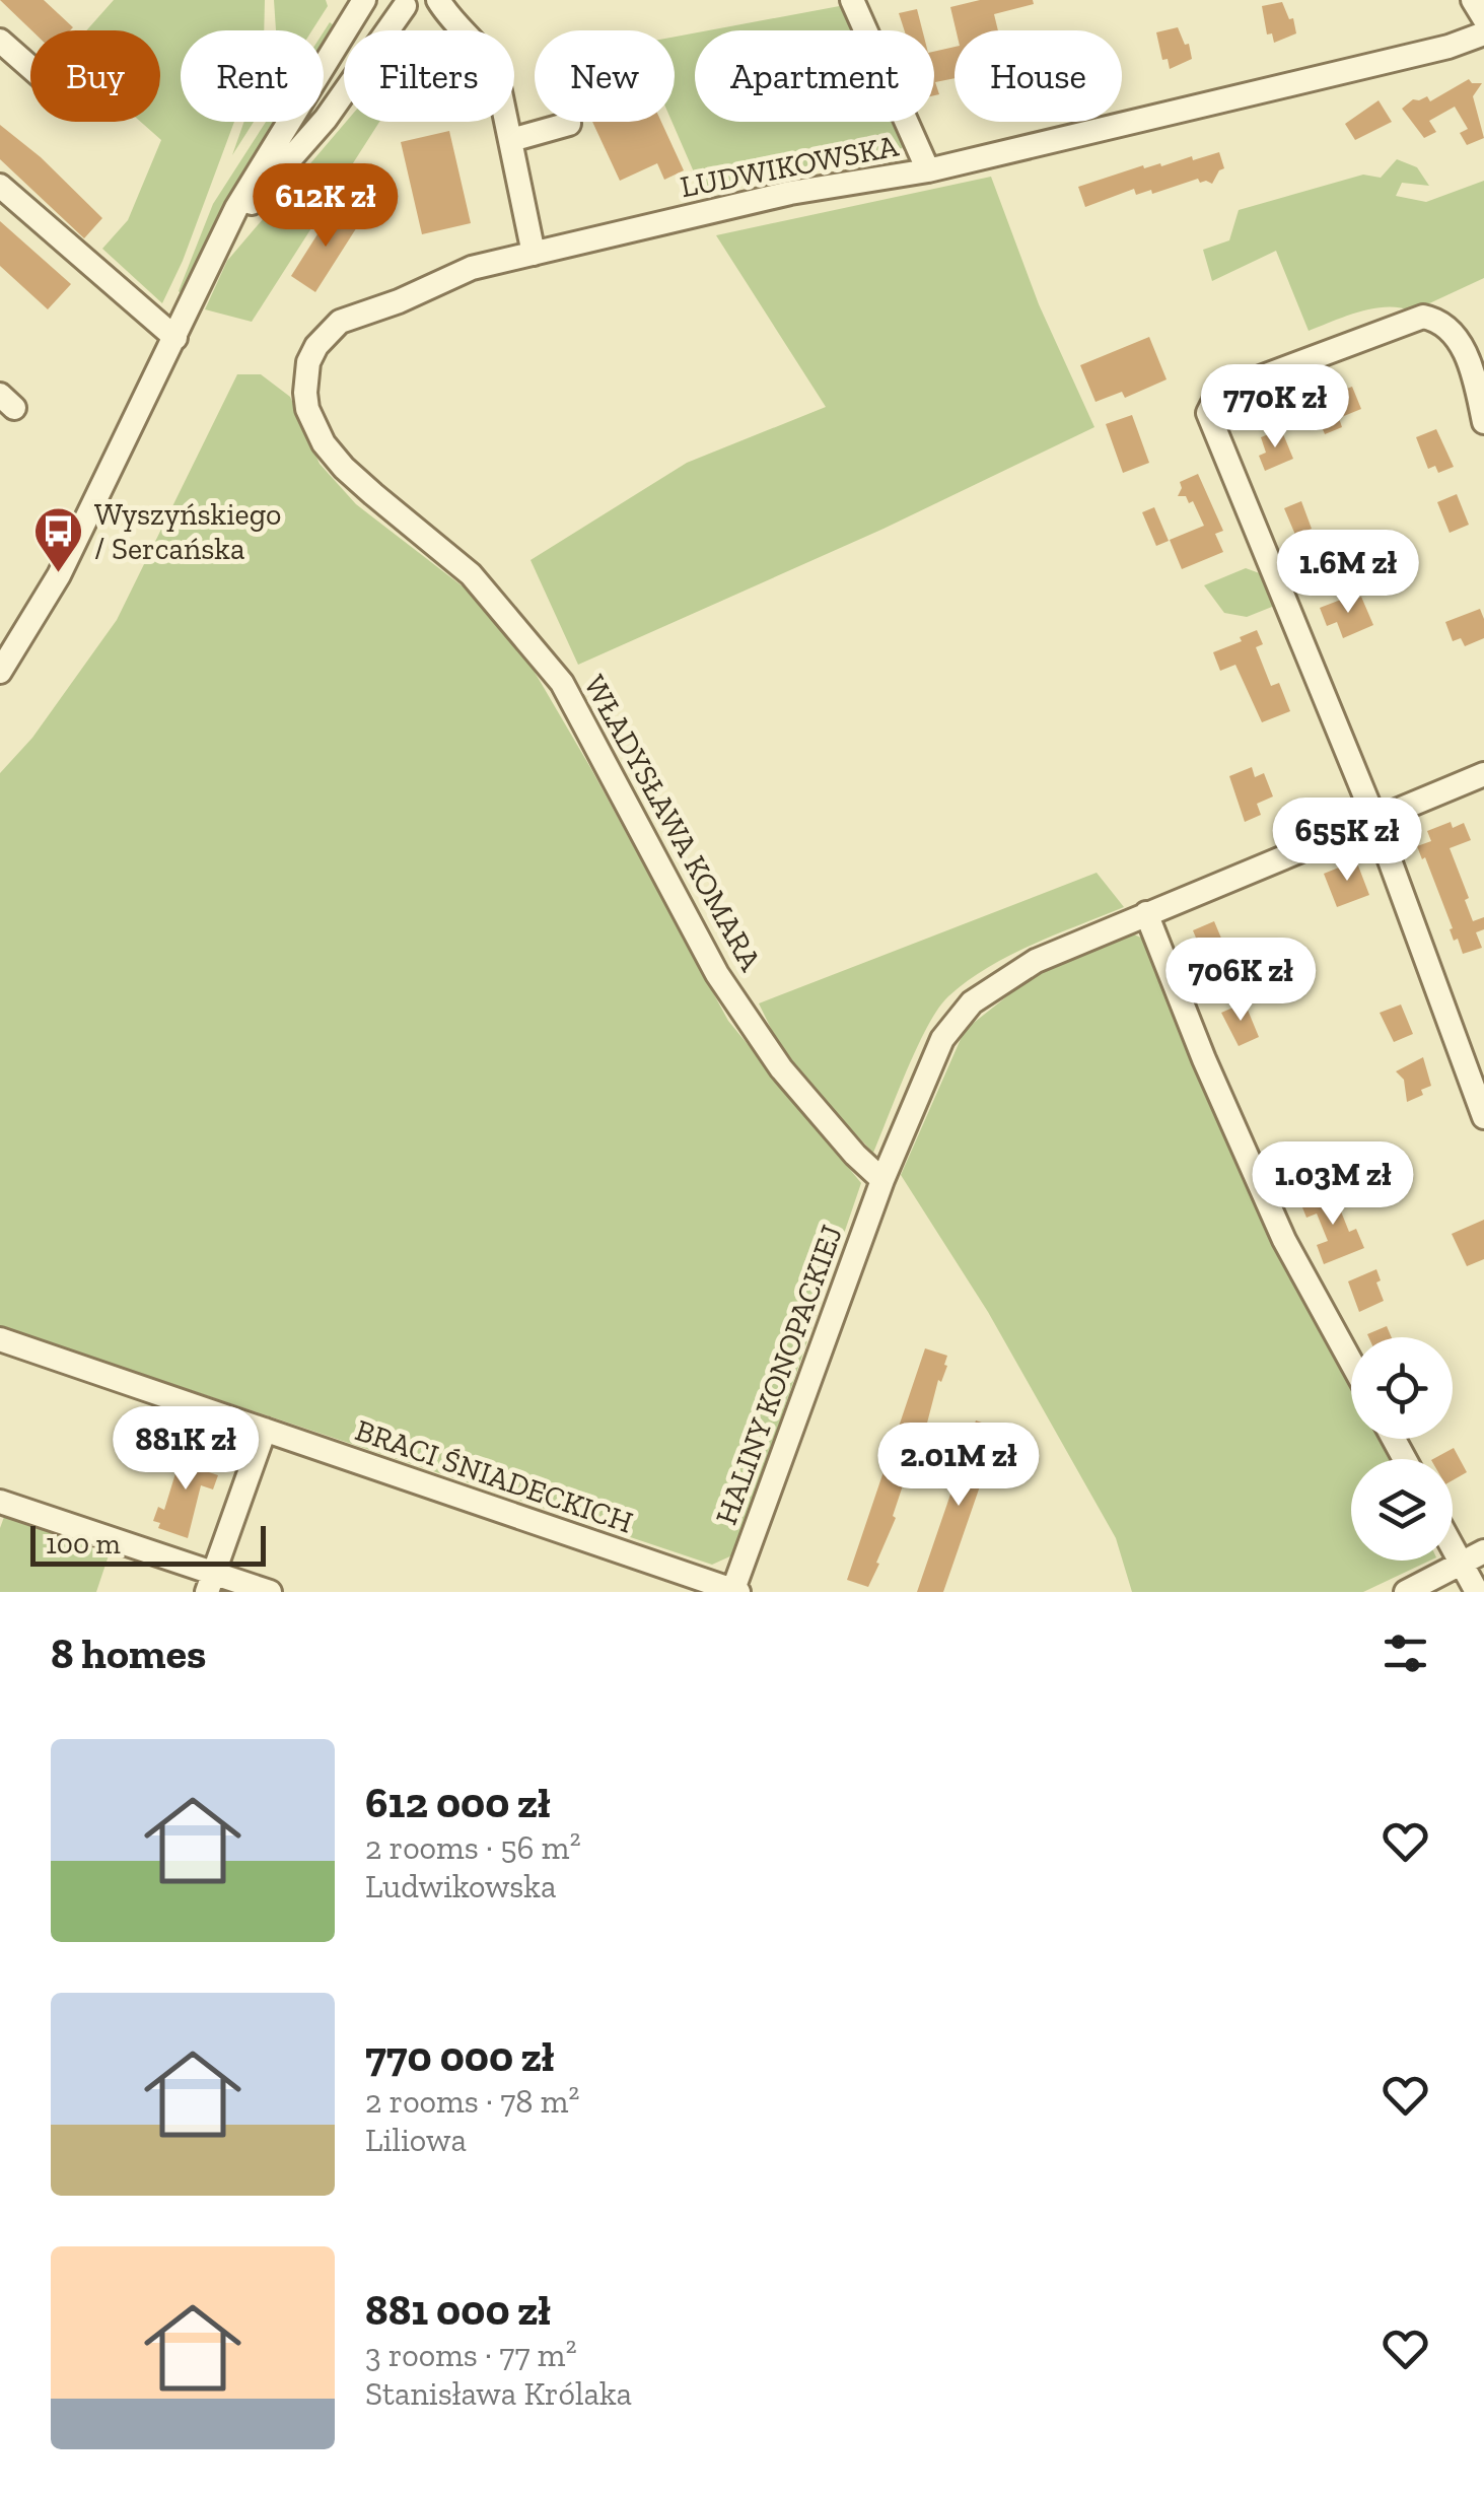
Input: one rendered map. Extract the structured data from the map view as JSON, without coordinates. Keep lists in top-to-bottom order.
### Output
{
  "streets": {
    "street": [
      "LUDWIKOWSKA",
      "WŁADYSŁAWA KOMARA",
      "HALINY KONOPACKIEJ",
      "BRACI ŚNIADECKICH"
    ]
  },
  "crossings": [
    ["LUDWIKOWSKA", "WŁADYSŁAWA KOMARA"],
    ["WŁADYSŁAWA KOMARA", "HALINY KONOPACKIEJ"],
    ["HALINY KONOPACKIEJ", "BRACI ŚNIADECKICH"]
  ],
  "places": {
    "bus stop": ["Wyszyńskiego / Sercańska"]
  },
  "scale_bar": "100 m",
  "page": {
    "chip": [
      "Buy",
      "Rent",
      "Filters",
      "New",
      "Apartment",
      "House"
    ],
    "price": [
      "612K zł",
      "770K zł",
      "1.6M zł",
      "655K zł",
      "706K zł",
      "1.03M zł",
      "881K zł",
      "2.01M zł"
    ],
    "scale": "100 m",
    "heading": "8 homes",
    "list": [
      {
        "name": "612 000 zł",
        "note": "2 rooms · 56 m² · Ludwikowska"
      },
      {
        "name": "770 000 zł",
        "note": "2 rooms · 78 m² · Liliowa"
      },
      {
        "name": "881 000 zł",
        "note": "3 rooms · 77 m² · Stanisława Królaka"
      }
    ]
  }
}
